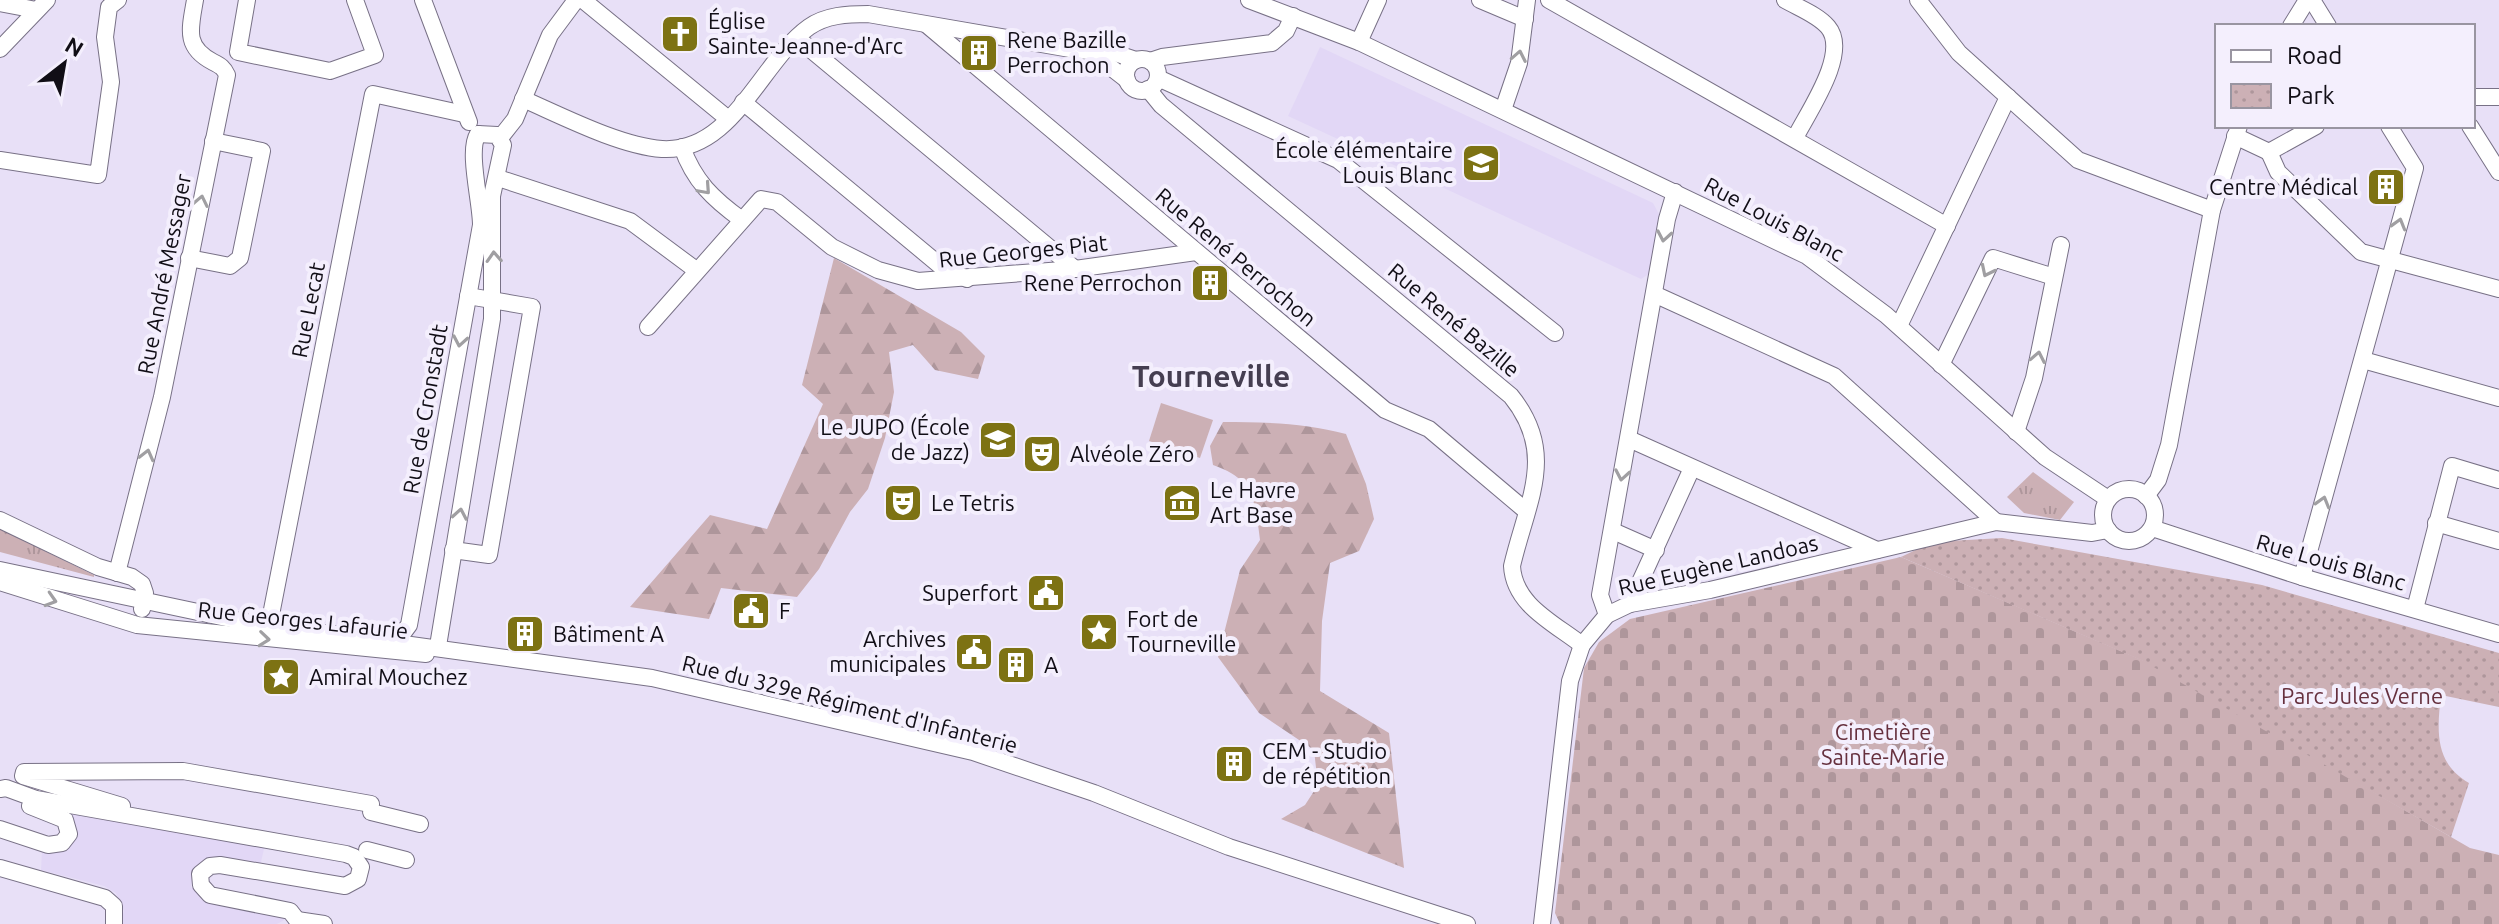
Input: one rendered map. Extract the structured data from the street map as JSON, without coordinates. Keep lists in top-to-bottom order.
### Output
{
  "streets": {
    "street": [
      "Rue Louis Blanc",
      "Rue Georges Piat",
      "Rue René Perrochon",
      "Rue André Messager",
      "Rue Lecat",
      "Rue René Bazille",
      "Rue de Cronstadt",
      "Rue Eugène Landoas",
      "Rue Georges Lafaurie",
      "Rue du 329e Régiment d'Infanterie"
    ]
  },
  "crossings": [
    ["Rue Louis Blanc", "Rue Eugène Landoas"],
    ["Rue Georges Piat", "Rue René Perrochon"],
    ["Rue René Perrochon", "Rue René Bazille"],
    ["Rue Lecat", "Rue Georges Lafaurie"],
    ["Rue René Bazille", "Rue Eugène Landoas"],
    ["Rue de Cronstadt", "Rue Georges Lafaurie"],
    ["Rue de Cronstadt", "Rue du 329e Régiment d'Infanterie"],
    ["Rue Georges Lafaurie", "Rue du 329e Régiment d'Infanterie"]
  ],
  "one_way": ["Rue André Messager"],
  "districts": ["Tourneville"],
  "parks": ["Parc Jules Verne", "Cimetière Sainte-Marie"],
  "places": {
    "church": ["Église Sainte-Jeanne-d'Arc"],
    "building": [
      "Rene Bazille Perrochon",
      "Centre Médical",
      "Rene Perrochon",
      "Bâtiment A",
      "A",
      "CEM - Studio de répétition"
    ],
    "school or university": ["École élémentaire Louis Blanc", "Le JUPO (École de Jazz)"],
    "theatre": ["Alvéole Zéro", "Le Tetris"],
    "museum": ["Le Havre Art Base"],
    "public building": ["Superfort", "F", "Archives municipales"],
    "place": ["Fort de Tourneville", "Amiral Mouchez"]
  },
  "legend": ["Road", "Park"],
  "north": "top right"
}
